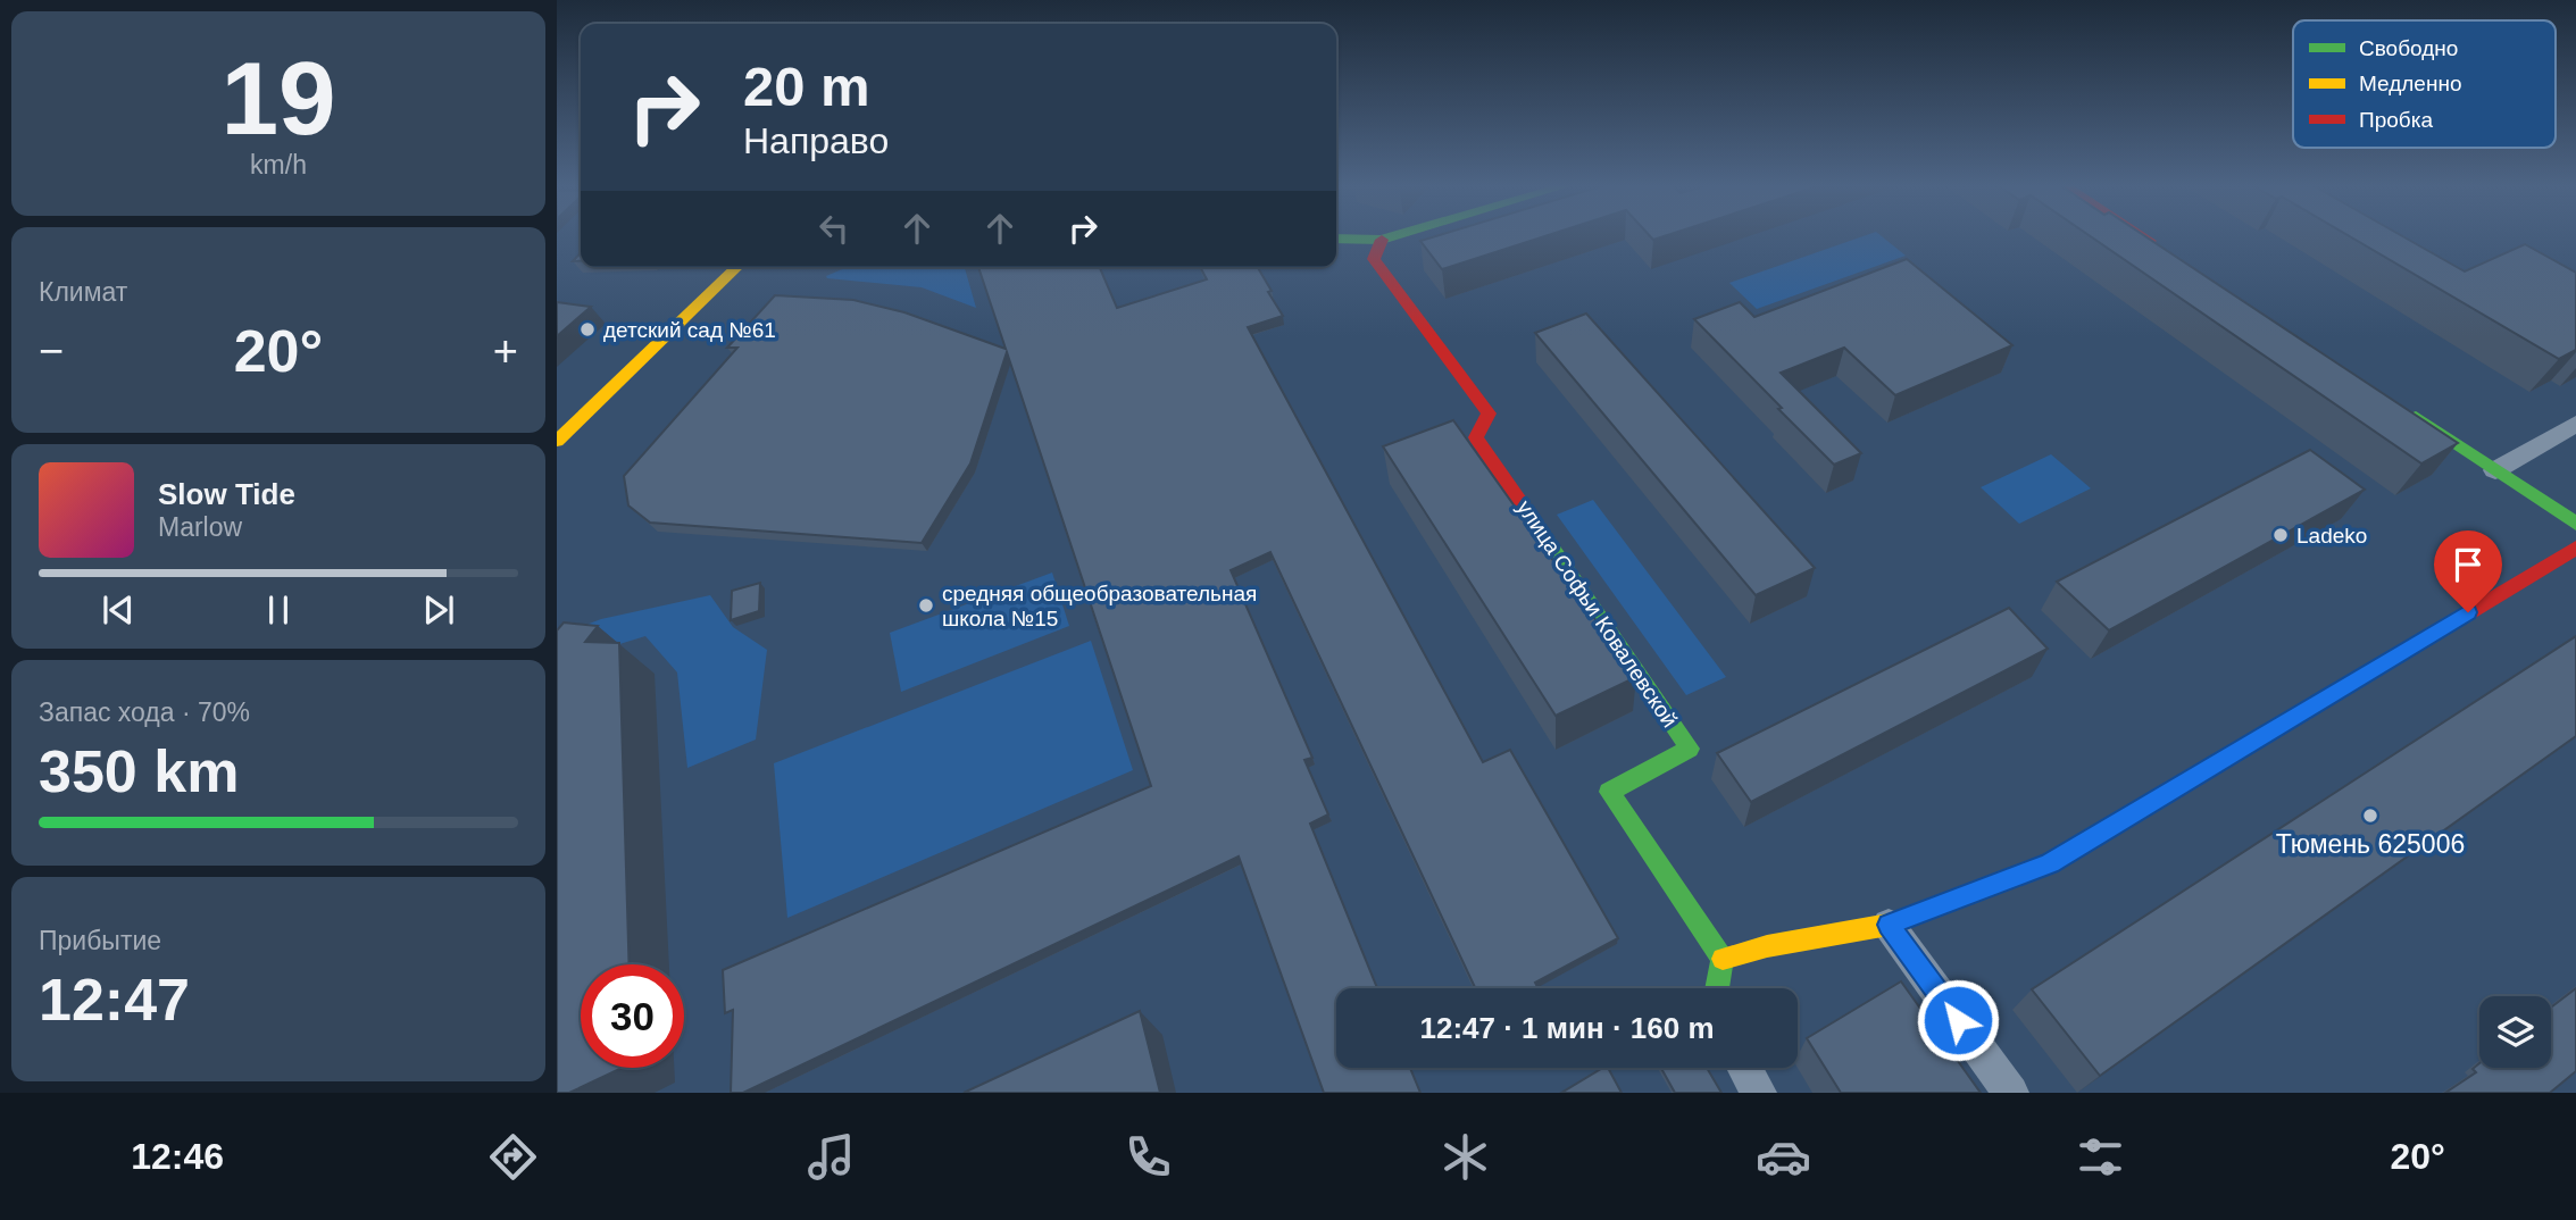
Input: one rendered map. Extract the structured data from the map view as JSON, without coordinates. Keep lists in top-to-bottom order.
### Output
{
  "streets": {
    "street": ["улица Софьи Ковалевской"]
  },
  "places": [
    "детский сад №61",
    "Ladeko",
    "средняя общеобразовательная школа №15",
    "Тюмень 625006"
  ],
  "legend": ["Свободно", "Медленно", "Пробка"],
  "page": {
    "tile": [
      ["19", "km/h"],
      "Климат",
      ["Запас хода · 70%", "350 km"],
      ["Прибытие", "12:47"]
    ],
    "turn": ["20 m", "Направо"],
    "heat": ["−", "20°", "+"],
    "song": ["Slow Tide", "Marlow"],
    "limit": "30",
    "trip": "12:47 · 1 мин · 160 m",
    "tabs": ["12:46", "20°"]
  }
}
